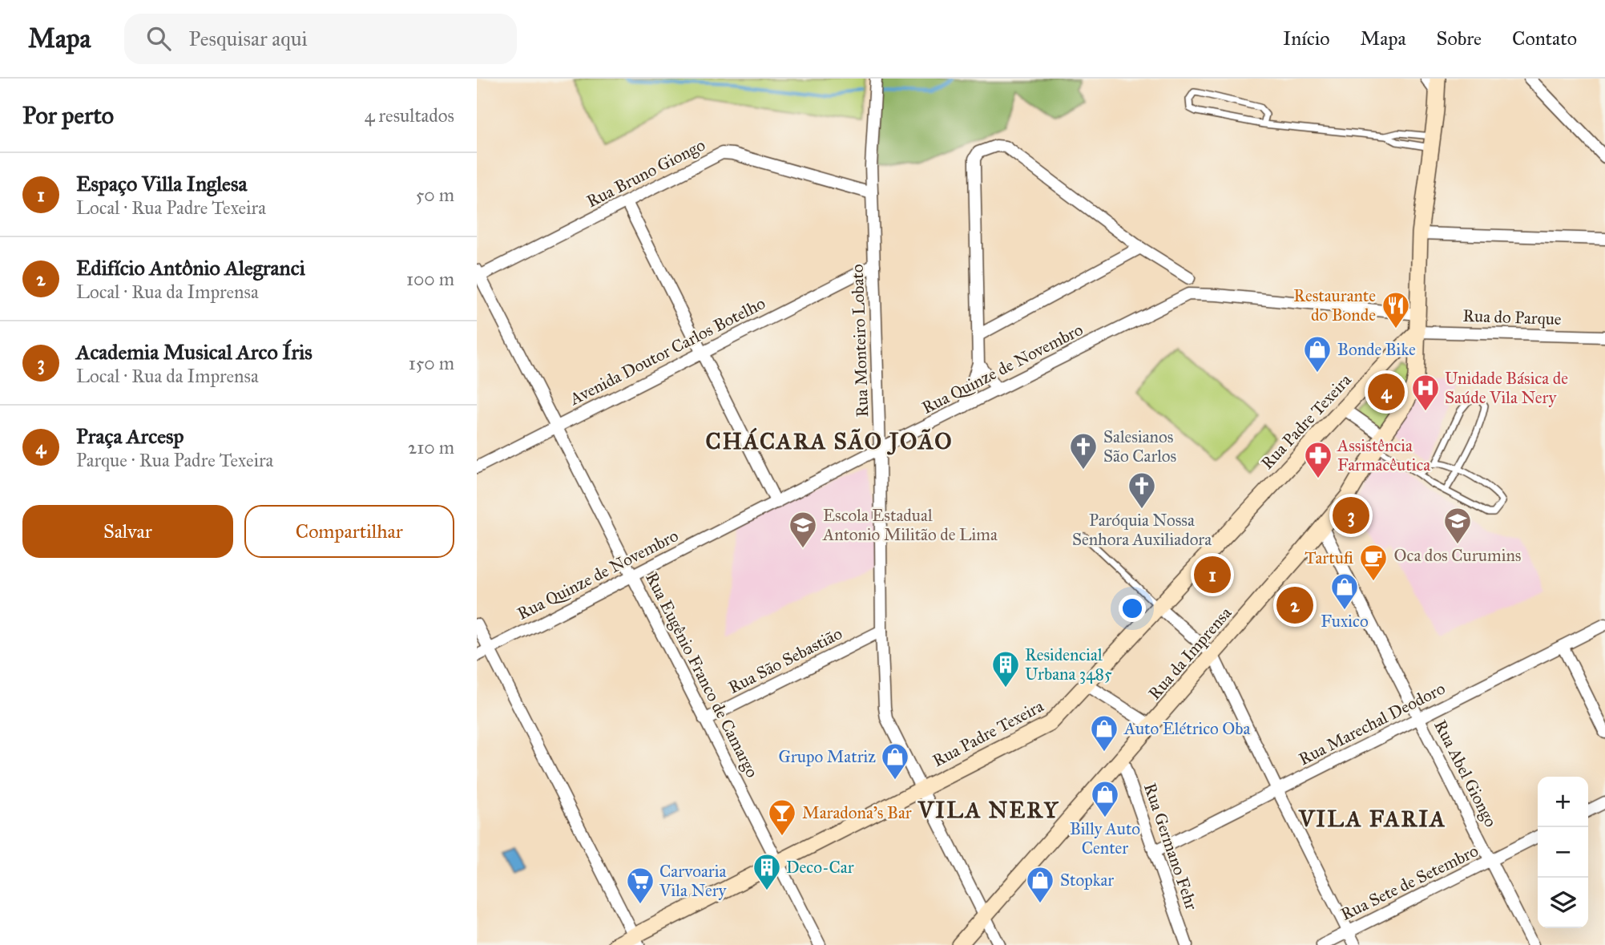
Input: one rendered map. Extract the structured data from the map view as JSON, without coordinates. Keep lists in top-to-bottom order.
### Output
{
  "streets": {
    "main road": ["Rua Padre Texeira", "Rua da Imprensa"],
    "street": [
      "Rua Bruno Giongo",
      "Rua do Parque",
      "Rua Monteiro Lobato",
      "Avenida Doutor Carlos Botelho",
      "Rua Quinze de Novembro",
      "Rua São Sebastião",
      "Rua Eugênio Franco de Camargo",
      "Rua Marechal Deodoro",
      "Rua Abel Giongo",
      "Rua Germano Fehr",
      "Rua Sete de Setembro"
    ]
  },
  "crossings": [
    ["Rua Bruno Giongo", "Rua Monteiro Lobato"],
    ["Rua Bruno Giongo", "Rua Eugênio Franco de Camargo"],
    ["Rua do Parque", "Rua Padre Texeira"],
    ["Rua do Parque", "Rua da Imprensa"],
    ["Rua Monteiro Lobato", "Avenida Doutor Carlos Botelho"],
    ["Rua Monteiro Lobato", "Rua Quinze de Novembro"],
    ["Rua Monteiro Lobato", "Rua Padre Texeira"],
    ["Rua Monteiro Lobato", "Rua da Imprensa"],
    ["Rua Monteiro Lobato", "Rua São Sebastião"],
    ["Avenida Doutor Carlos Botelho", "Rua Eugênio Franco de Camargo"],
    ["Rua Quinze de Novembro", "Rua da Imprensa"],
    ["Rua Quinze de Novembro", "Rua Eugênio Franco de Camargo"],
    ["Rua Padre Texeira", "Rua da Imprensa"],
    ["Rua Padre Texeira", "Rua Eugênio Franco de Camargo"],
    ["Rua da Imprensa", "Rua Abel Giongo"],
    ["Rua da Imprensa", "Rua Germano Fehr"],
    ["Rua São Sebastião", "Rua Eugênio Franco de Camargo"],
    ["Rua Marechal Deodoro", "Rua Abel Giongo"],
    ["Rua Marechal Deodoro", "Rua Germano Fehr"],
    ["Rua Abel Giongo", "Rua Sete de Setembro"]
  ],
  "districts": ["CHÁCARA SÃO JOÃO", "VILA NERY", "VILA FARIA"],
  "places": {
    "restaurant": ["Restaurante do Bonde"],
    "shop": [
      "Bonde Bike",
      "Fuxico",
      "Auto Elétrico Oba",
      "Grupo Matriz",
      "Billy Auto Center",
      "Stopkar"
    ],
    "hospital": ["Unidade Básica de Saúde Vila Nery"],
    "church": ["Salesianos São Carlos", "Paróquia Nossa Senhora Auxiliadora"],
    "pharmacy": ["Assistência Farmacêutica"],
    "school or university": ["Oca dos Curumins", "Escola Estadual Antonio Militão de Lima"],
    "cafe": ["Tartufi"],
    "building": ["Residencial Urbana 3485", "Deco-Car"],
    "bar": ["Maradona's Bar"],
    "supermarket": ["Carvoaria Vila Nery"]
  },
  "page": {
    "header": "Mapa",
    "search": "Pesquisar aqui",
    "nav": [
      "Início",
      "Mapa",
      "Sobre",
      "Contato"
    ],
    "heading": ["Por perto", "4 resultados"],
    "list": [
      {
        "mark": "1",
        "name": "Espaço Villa Inglesa",
        "note": "Local · Rua Padre Texeira",
        "value": "50 m"
      },
      {
        "mark": "2",
        "name": "Edifício Antônio Alegranci",
        "note": "Local · Rua da Imprensa",
        "value": "100 m"
      },
      {
        "mark": "3",
        "name": "Academia Musical Arco Íris",
        "note": "Local · Rua da Imprensa",
        "value": "150 m"
      },
      {
        "mark": "4",
        "name": "Praça Arcesp",
        "note": "Parque · Rua Padre Texeira",
        "value": "210 m"
      }
    ],
    "pins": [
      "4",
      "3",
      "1",
      "2"
    ],
    "buttons": ["Salvar", "Compartilhar"],
    "map_buttons": ["+", "−"]
  }
}
